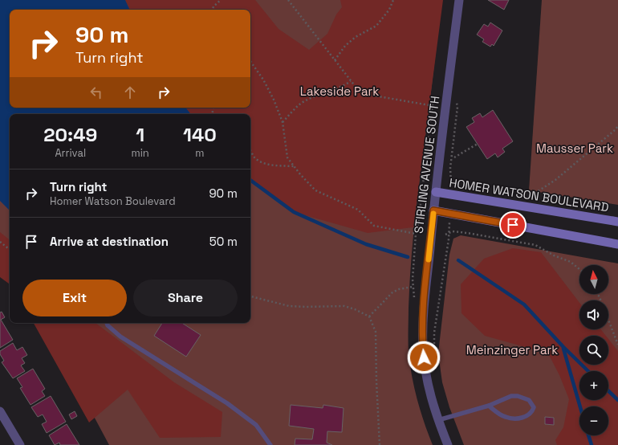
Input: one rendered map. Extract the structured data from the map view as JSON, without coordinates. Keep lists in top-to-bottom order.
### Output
{
  "streets": {
    "main road": ["HOMER WATSON BOULEVARD"],
    "street": ["STIRLING AVENUE SOUTH"]
  },
  "crossings": [
    ["STIRLING AVENUE SOUTH", "HOMER WATSON BOULEVARD"]
  ],
  "parks": ["Lakeside Park", "Mausser Park", "Meinzinger Park"],
  "north": "top",
  "page": {
    "turn": ["90 m", "Turn right"],
    "eta": [
      "20:49",
      "Arrival",
      "1",
      "min",
      "140",
      "m"
    ],
    "list": [
      {
        "name": "Turn right",
        "note": "Homer Watson Boulevard",
        "value": "90 m"
      },
      {
        "name": "Arrive at destination",
        "value": "50 m"
      }
    ],
    "map_buttons": ["+", "−"],
    "buttons": ["Exit", "Share"]
  }
}
